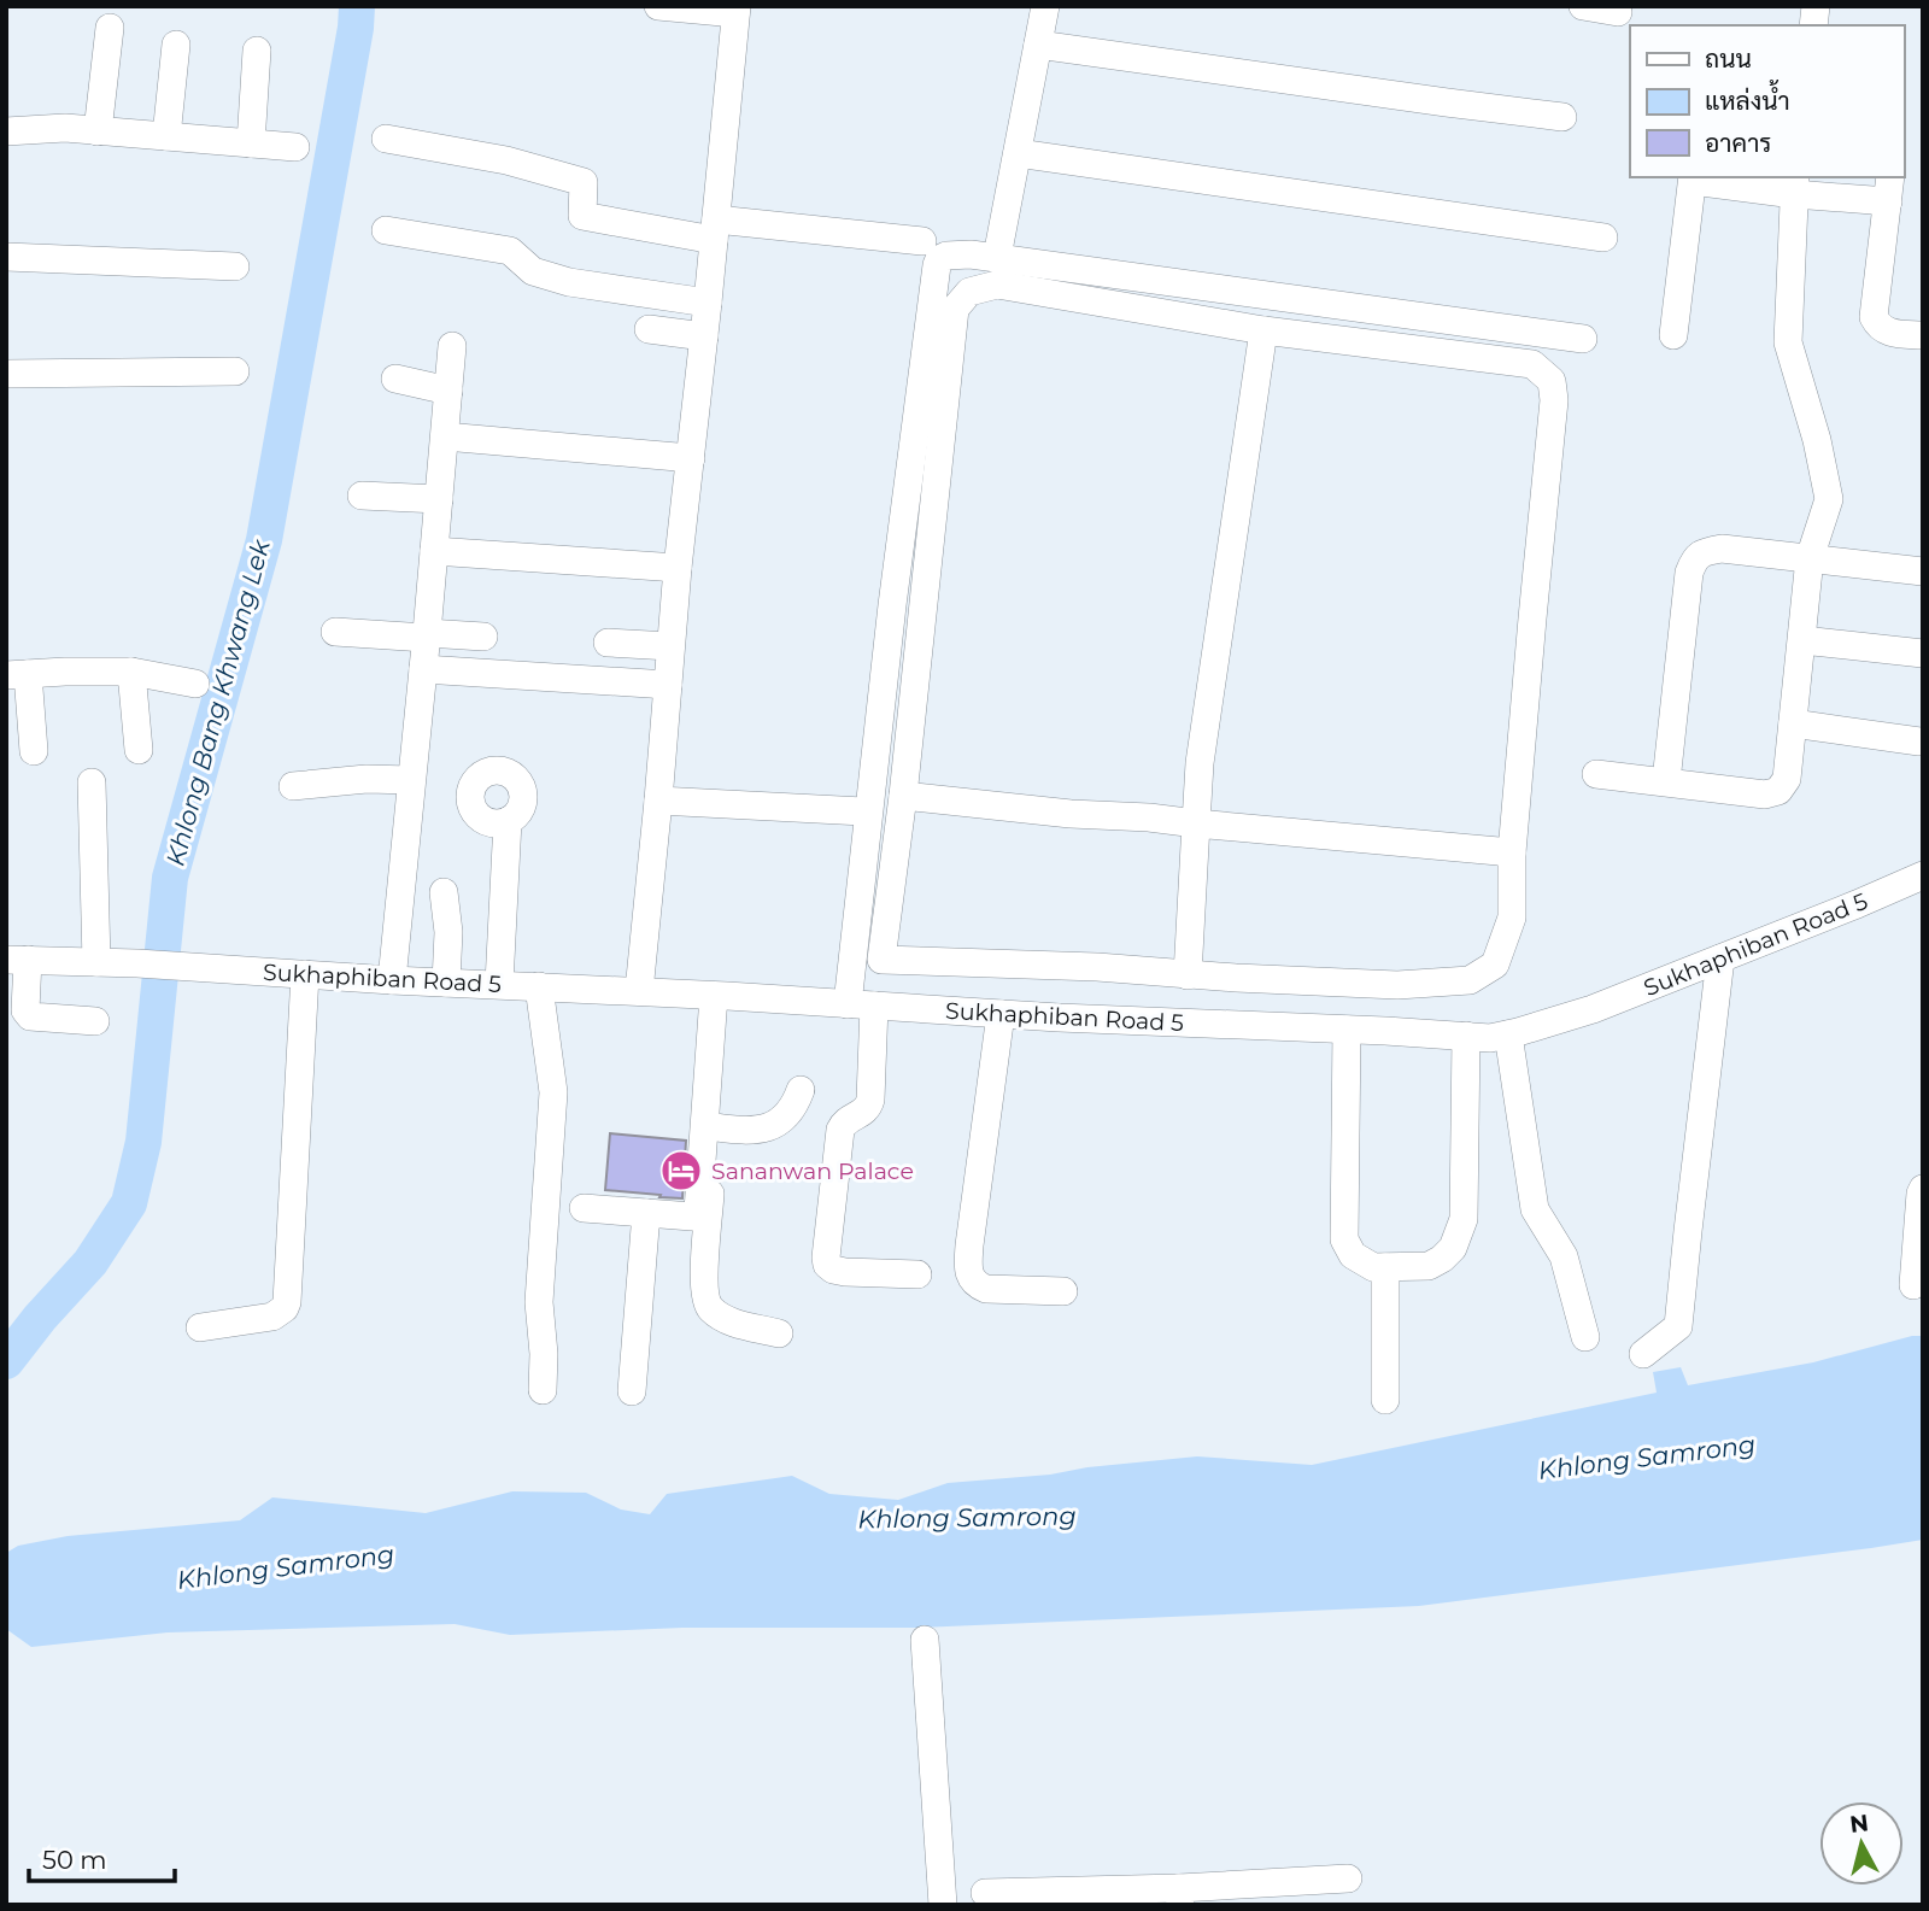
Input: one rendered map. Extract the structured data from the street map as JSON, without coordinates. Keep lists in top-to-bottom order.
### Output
{
  "streets": {
    "street": ["Sukhaphiban Road 5"]
  },
  "water": ["Khlong Bang Khwang Lek", "Khlong Samrong"],
  "places": {
    "hotel": ["Sananwan Palace"]
  },
  "legend": ["ถนน", "แหล่งน้ำ", "อาคาร"],
  "scale_bar": "50 m",
  "north": "top"
}
